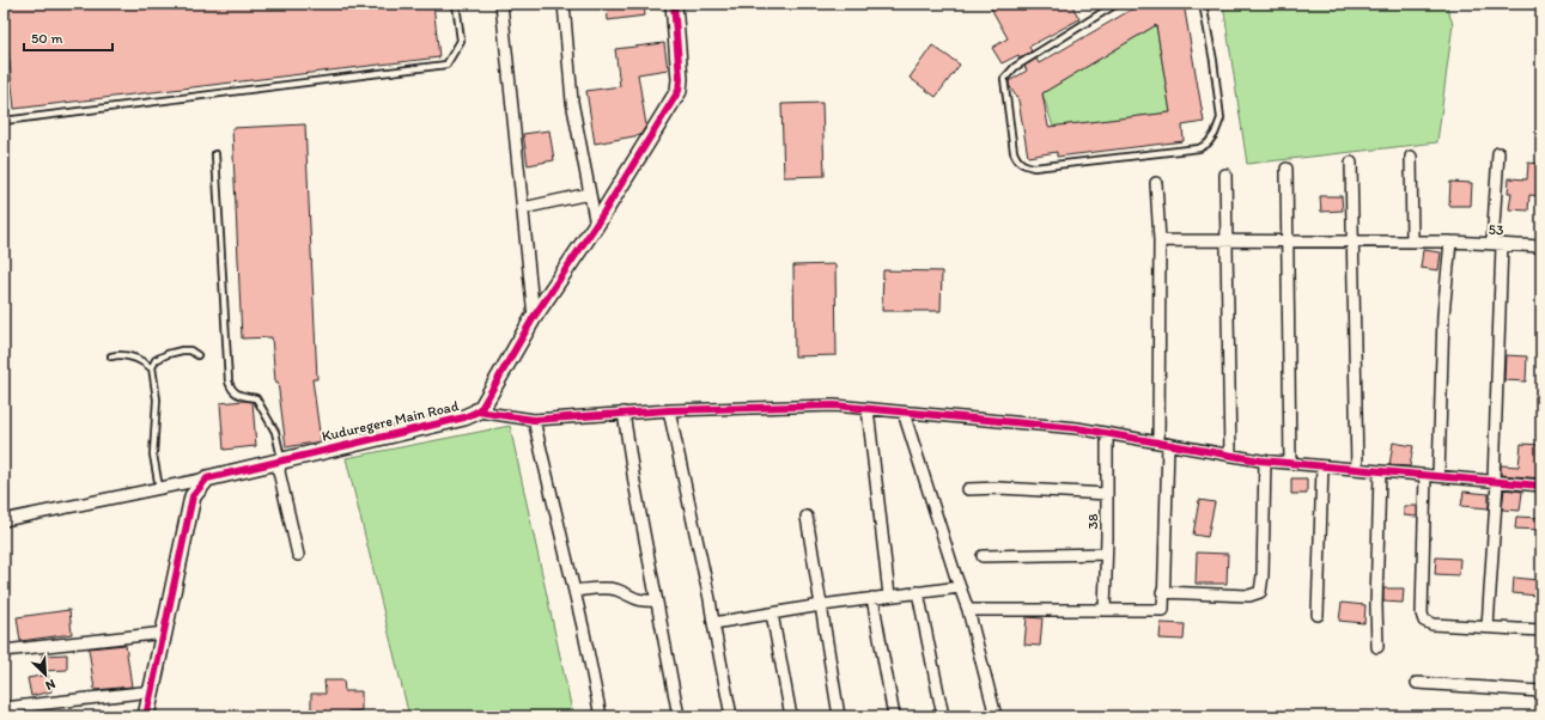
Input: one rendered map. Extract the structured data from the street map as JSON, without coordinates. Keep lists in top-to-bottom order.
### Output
{
  "streets": {
    "street": ["53", "Kuduregere Main Road", "38"]
  },
  "scale_bar": "50 m",
  "north": "bottom right"
}
